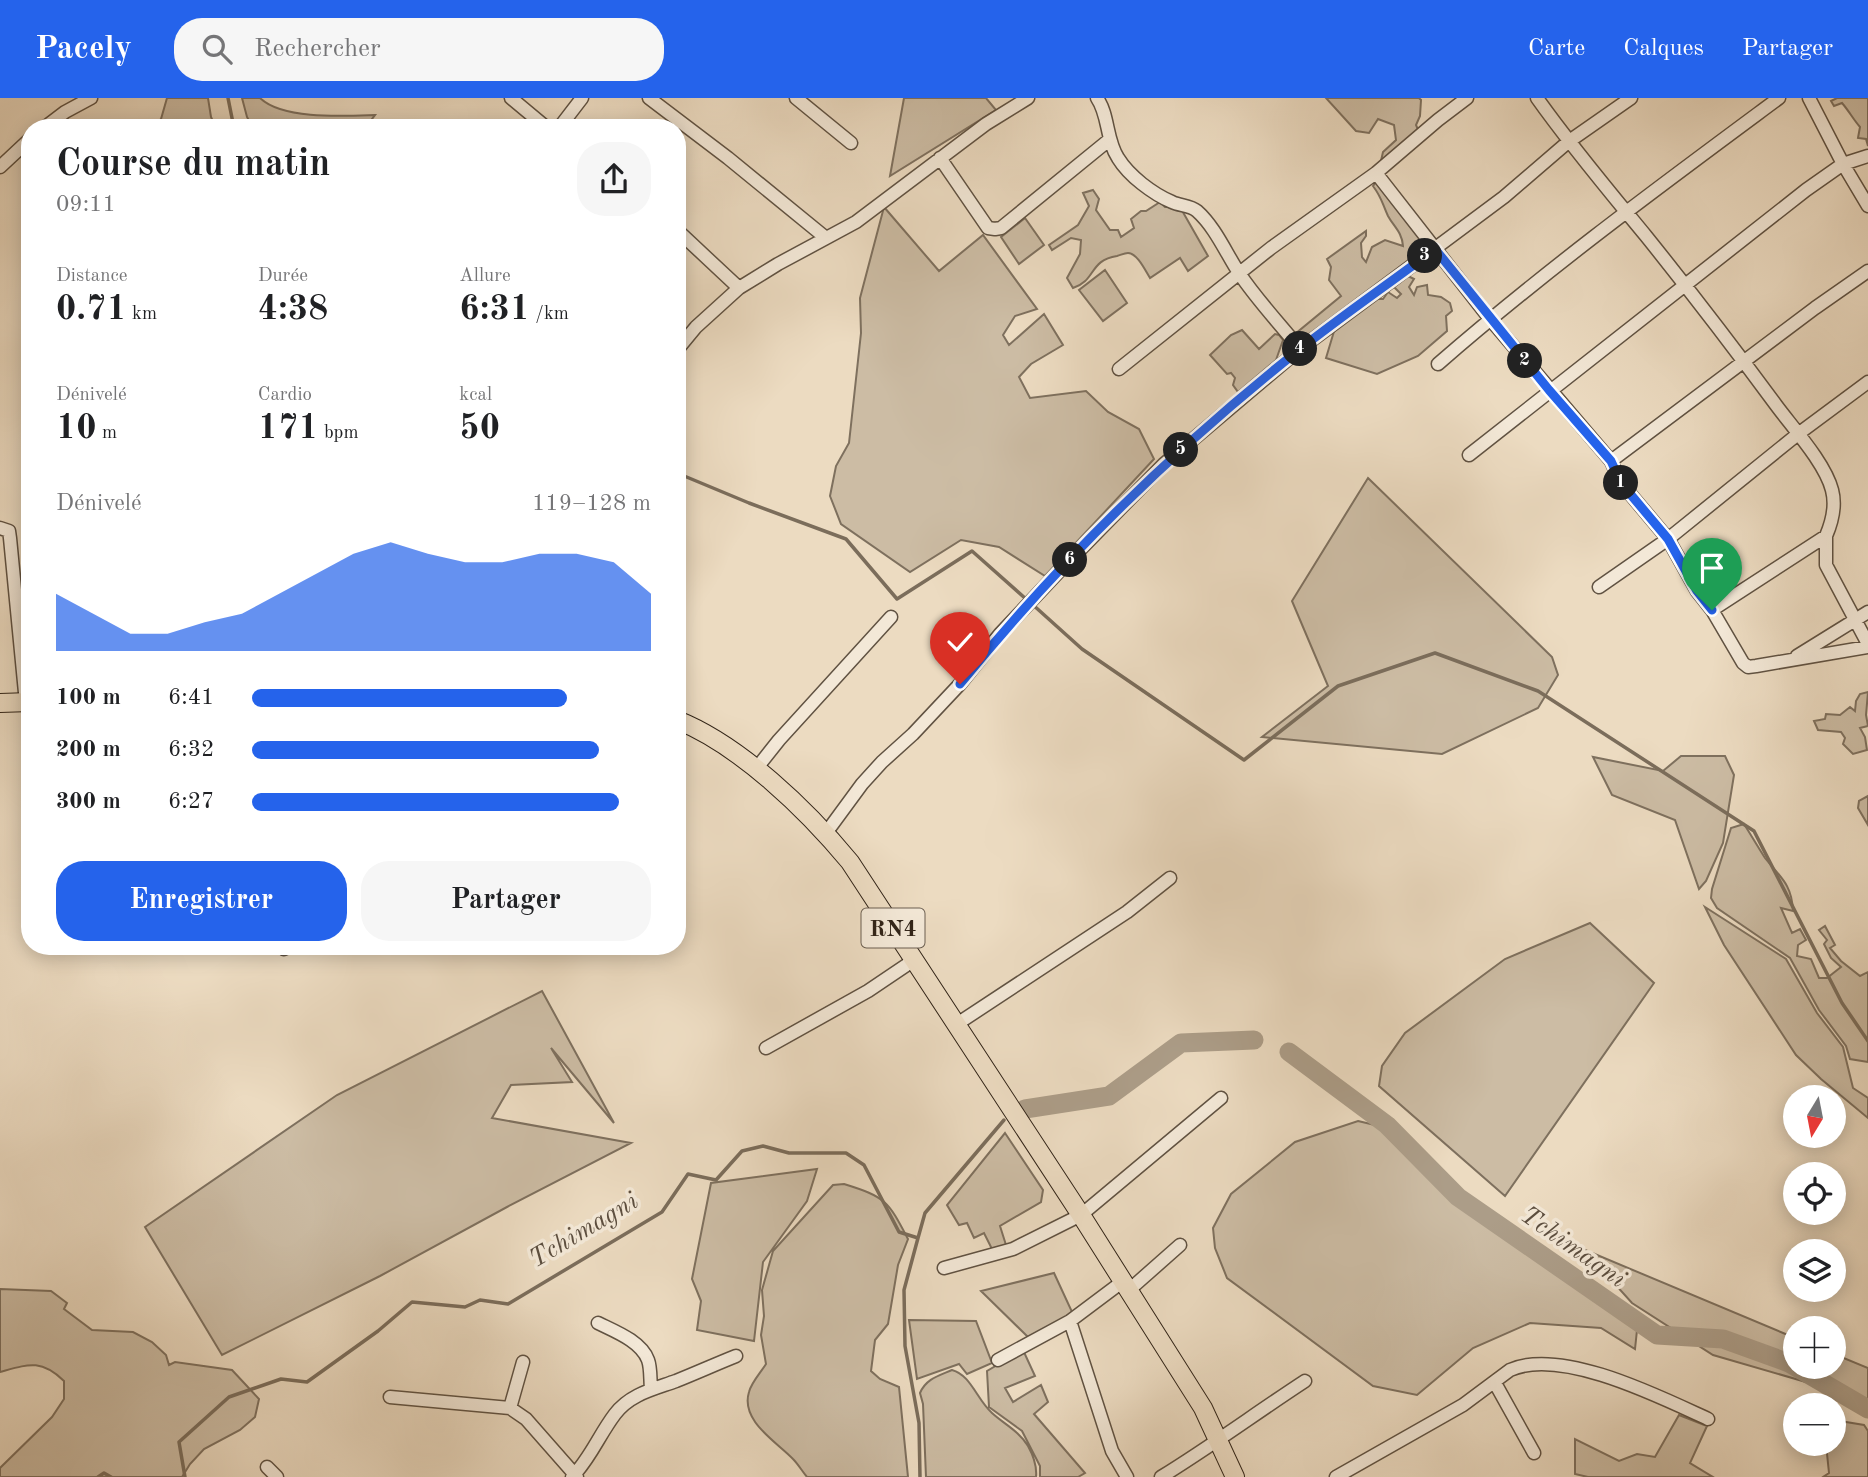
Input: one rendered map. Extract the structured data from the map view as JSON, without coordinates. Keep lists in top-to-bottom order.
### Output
{
  "streets": {
    "highway": ["RN4"]
  },
  "water": ["Tchimagni"],
  "north": "bottom",
  "page": {
    "header": "Pacely",
    "search": "Rechercher",
    "nav": ["Carte", "Calques", "Partager"],
    "heading": ["Course du matin", "09:11"],
    "pins": [
      "3",
      "4",
      "2",
      "5",
      "1",
      "6"
    ],
    "stats": [
      ["Distance", "0.71 km"],
      ["Durée", "4:38"],
      ["Allure", "6:31 /km"],
      ["Dénivelé", "10 m"],
      ["Cardio", "171 bpm"],
      ["kcal", "50"]
    ],
    "chart": ["Dénivelé", "119–128 m"],
    "list": [
      {
        "name": "100 m",
        "note": "6:41"
      },
      {
        "name": "200 m",
        "note": "6:32"
      },
      {
        "name": "300 m",
        "note": "6:27"
      }
    ],
    "buttons": ["Enregistrer", "Partager"],
    "map_buttons": ["+", "−"]
  }
}
